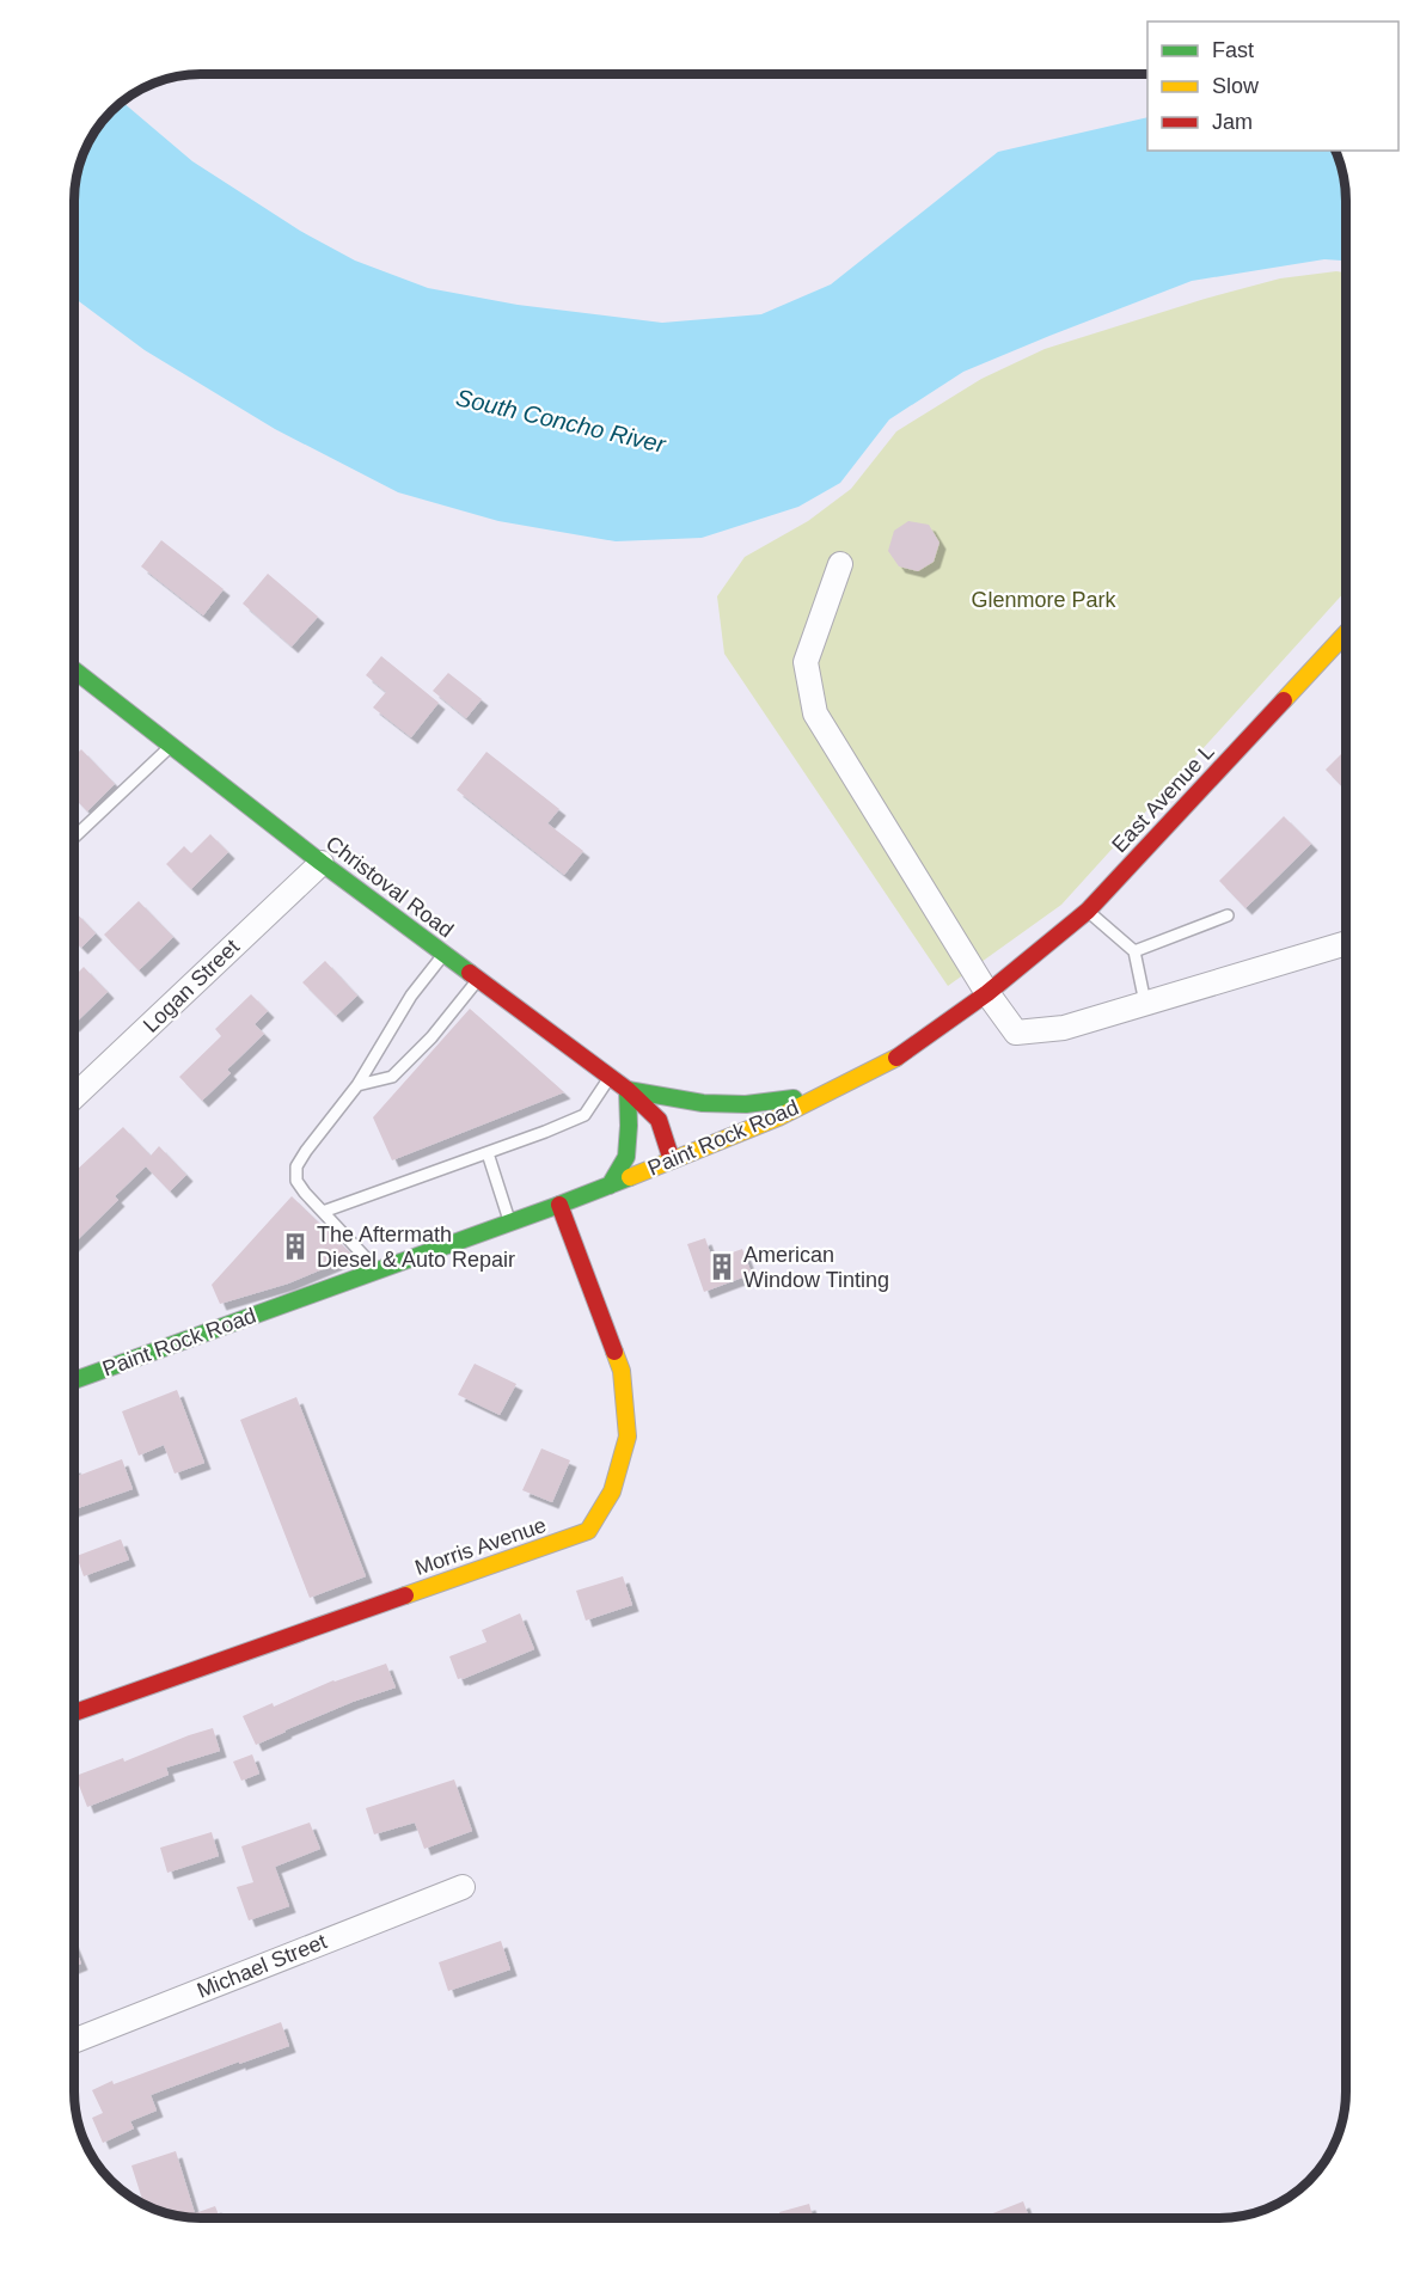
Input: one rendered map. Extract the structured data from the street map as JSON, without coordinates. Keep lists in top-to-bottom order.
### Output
{
  "streets": {
    "main road": [
      "East Avenue L",
      "Christoval Road",
      "Paint Rock Road",
      "Morris Avenue"
    ],
    "street": ["Logan Street", "Michael Street"]
  },
  "crossings": [
    ["East Avenue L", "Paint Rock Road"],
    ["Christoval Road", "Logan Street"],
    ["Christoval Road", "Paint Rock Road"],
    ["Paint Rock Road", "Morris Avenue"]
  ],
  "water": ["South Concho River"],
  "parks": ["Glenmore Park"],
  "places": {
    "building": ["The Aftermath Diesel & Auto Repair", "American Window Tinting"]
  },
  "legend": ["Fast", "Slow", "Jam"]
}
